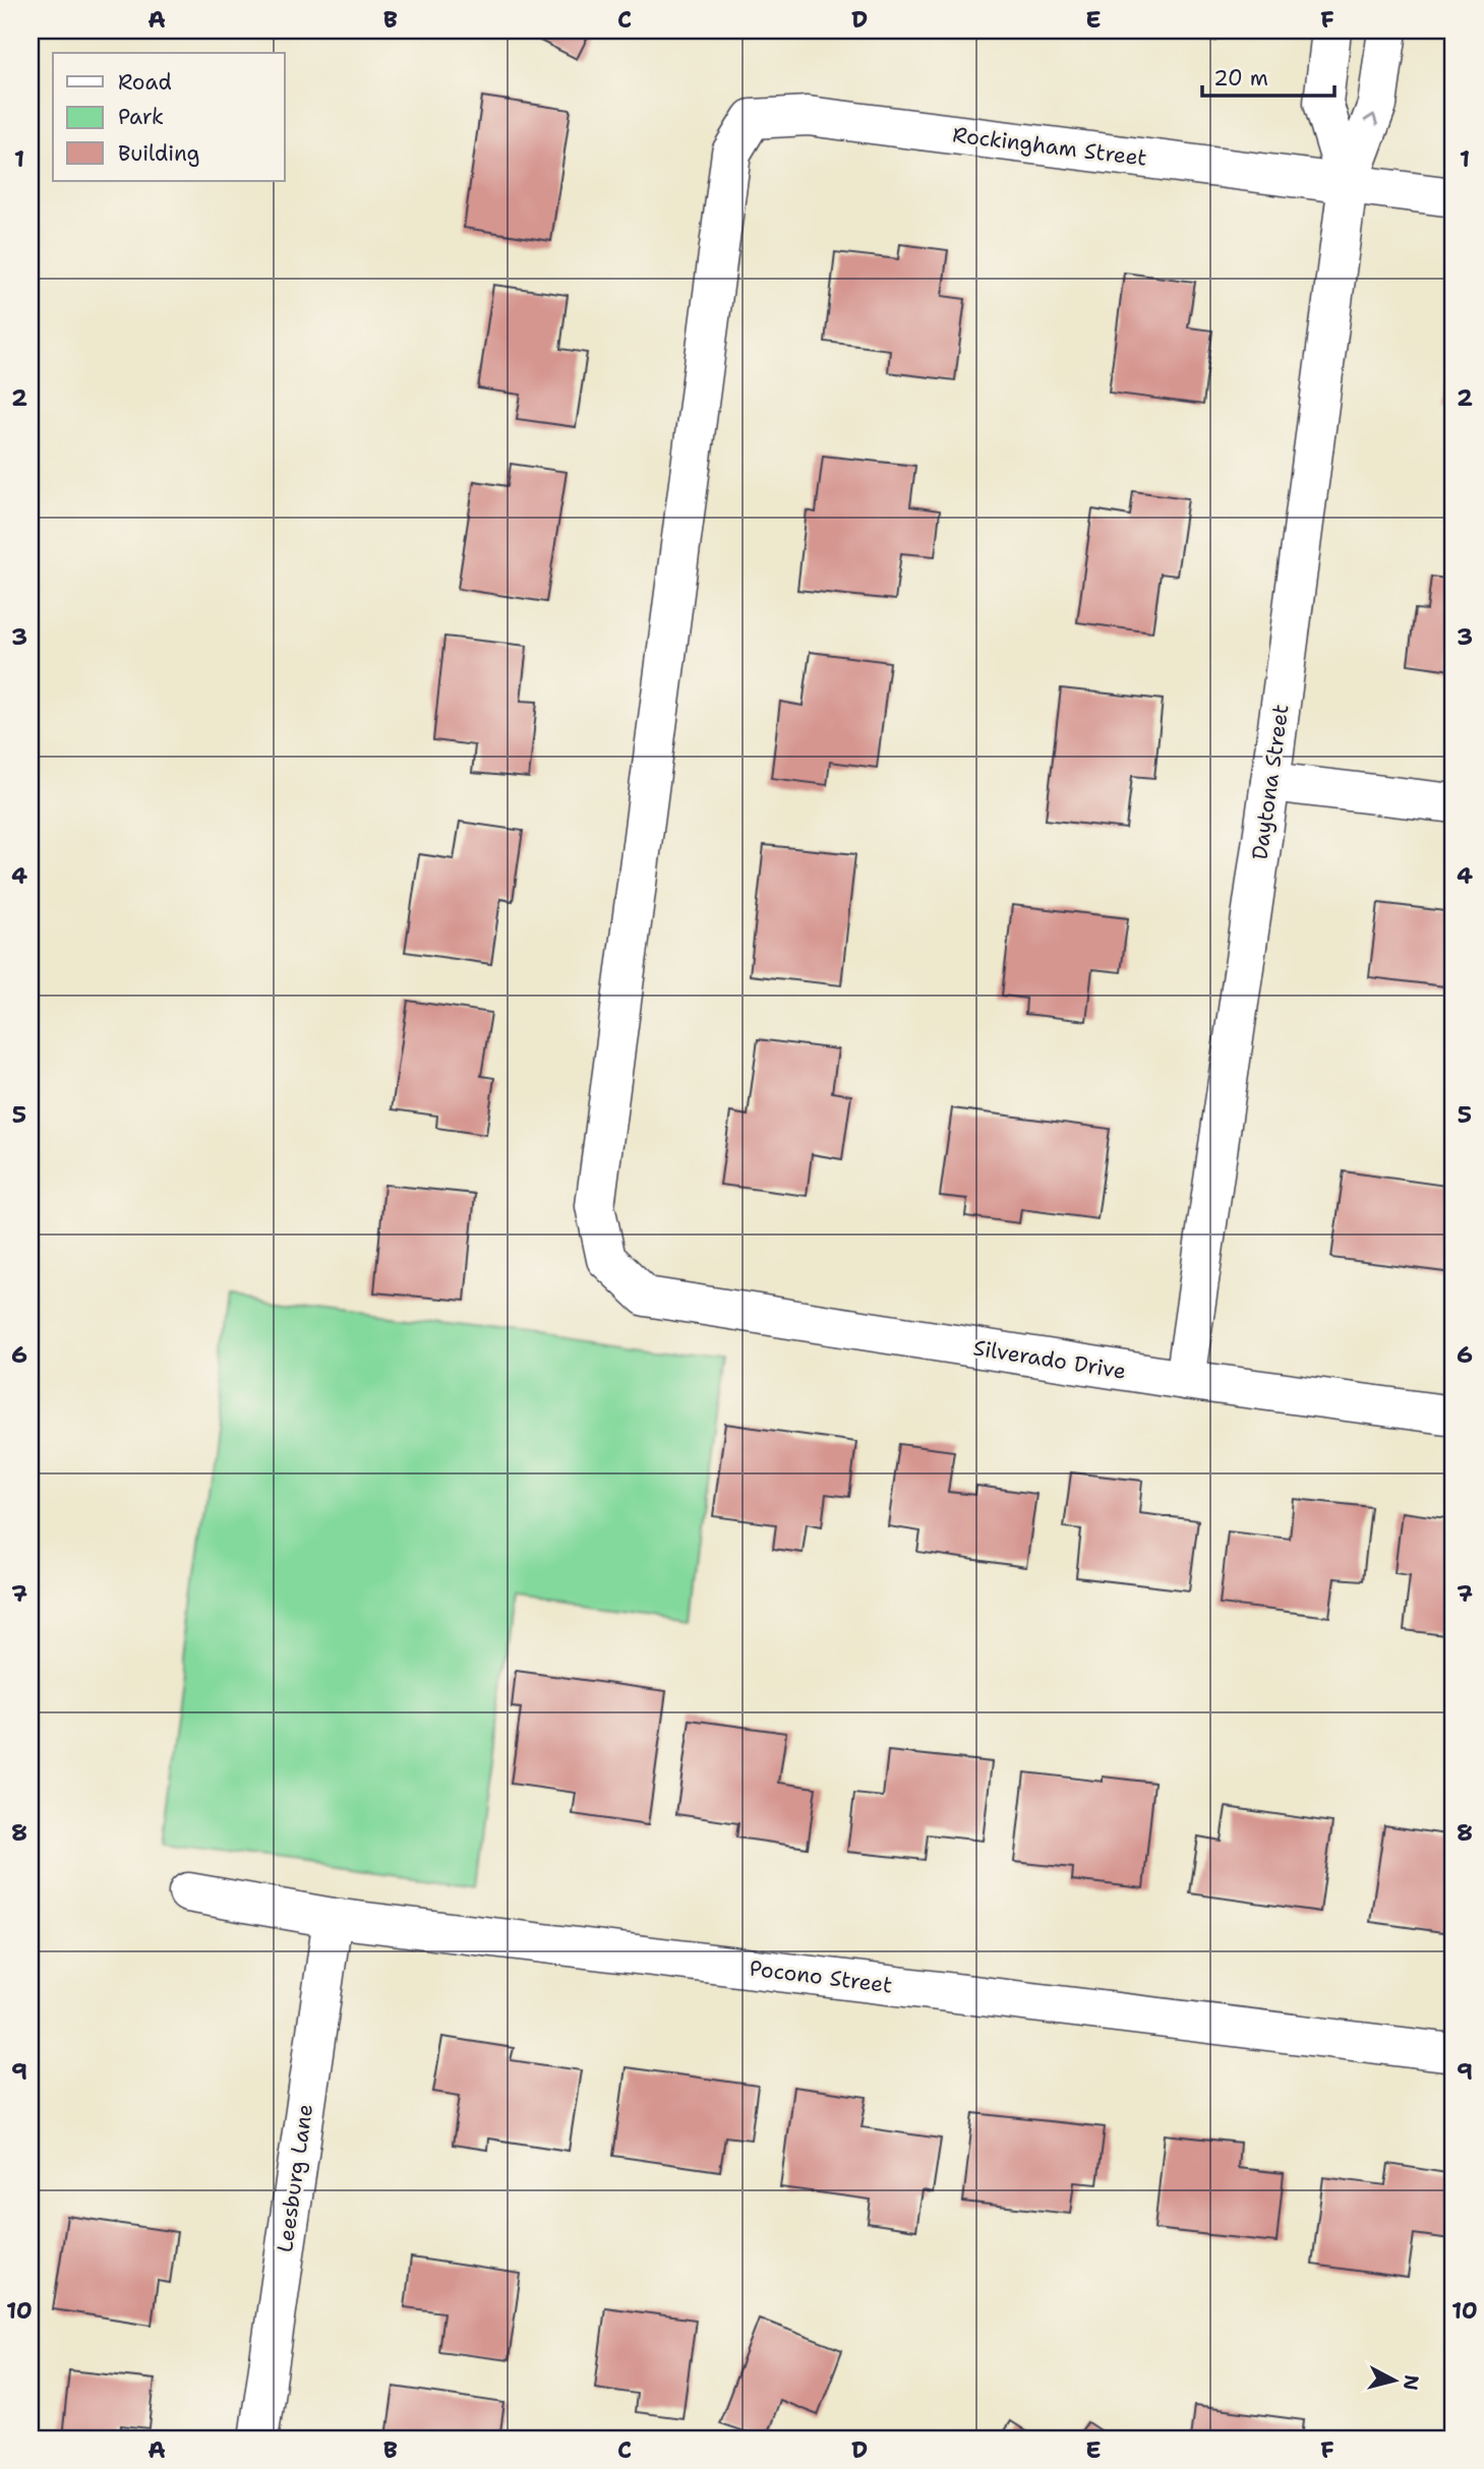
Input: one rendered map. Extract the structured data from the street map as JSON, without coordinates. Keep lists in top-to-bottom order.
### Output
{
  "streets": {
    "street": [
      "Rockingham Street",
      "Daytona Street",
      "Silverado Drive",
      "Pocono Street",
      "Leesburg Lane"
    ]
  },
  "crossings": [
    ["Rockingham Street", "Daytona Street"],
    ["Rockingham Street", "Silverado Drive"],
    ["Daytona Street", "Silverado Drive"],
    ["Pocono Street", "Leesburg Lane"]
  ],
  "legend": ["Road", "Park", "Building"],
  "scale_bar": "20 m",
  "north": "right",
  "grid": {
    "columns": [
      "A",
      "B",
      "C",
      "D",
      "E",
      "F"
    ],
    "rows": [
      "1",
      "2",
      "3",
      "4",
      "5",
      "6",
      "7",
      "8",
      "9",
      "10"
    ]
  }
}
